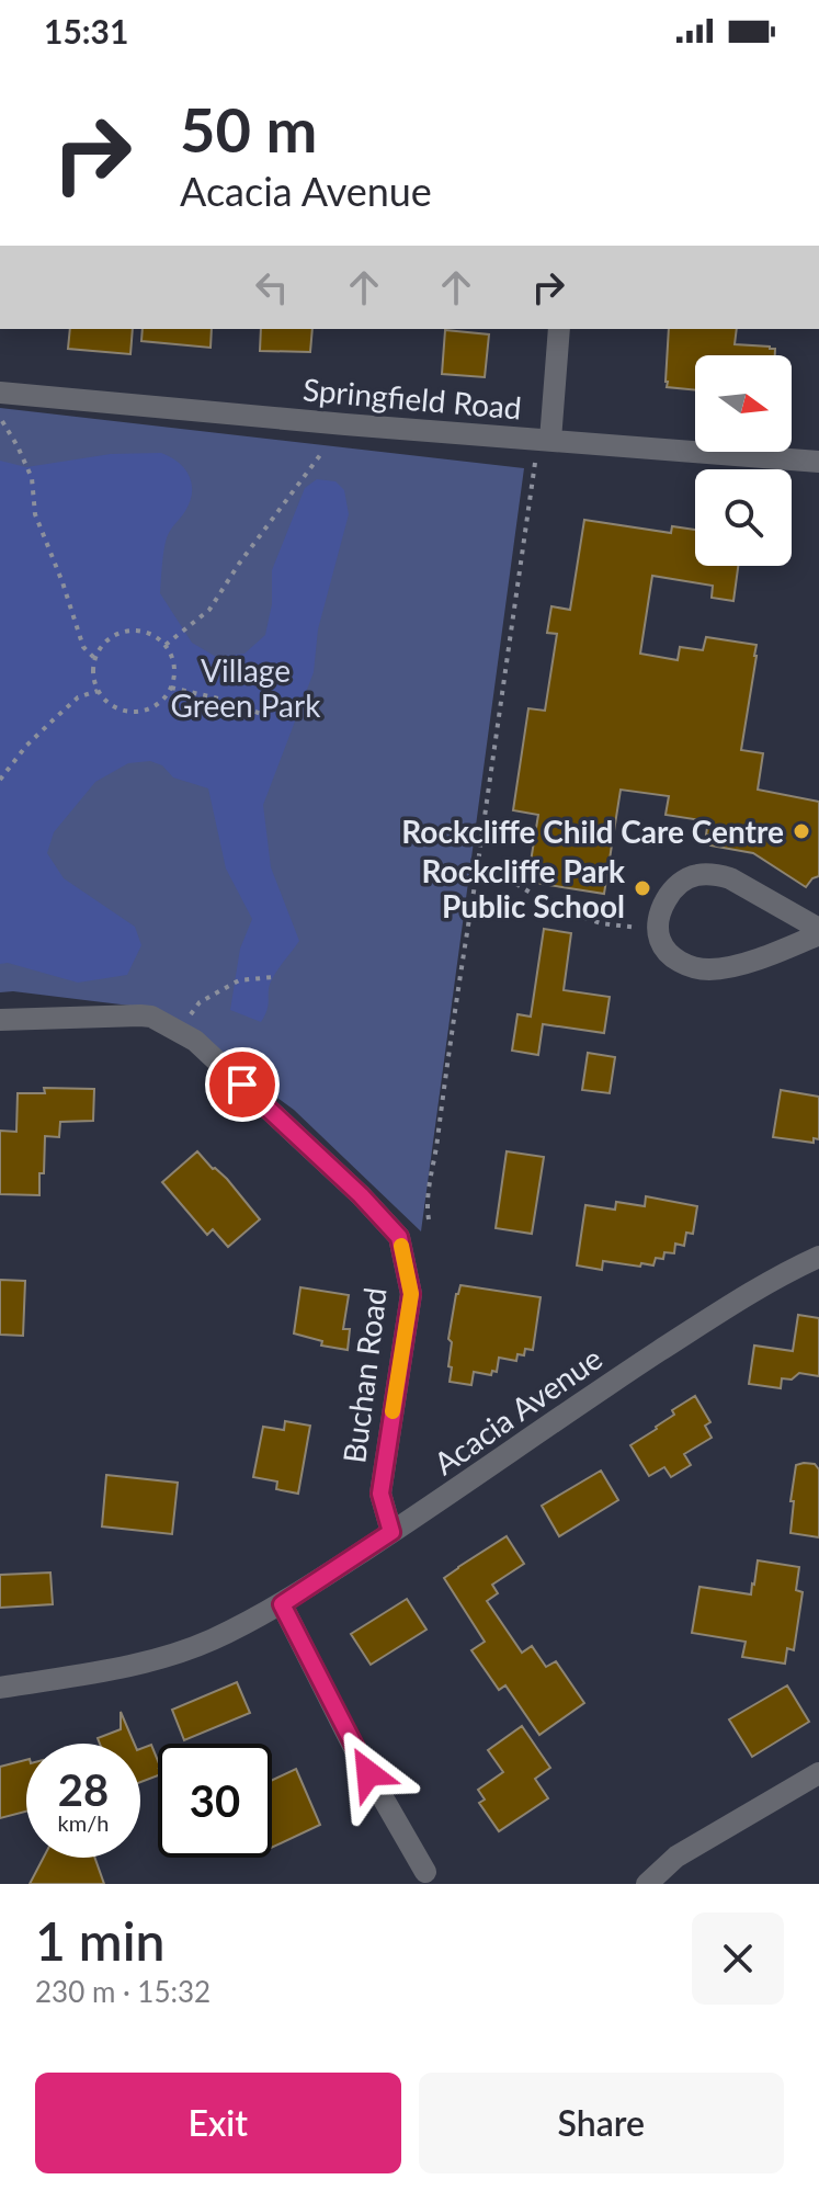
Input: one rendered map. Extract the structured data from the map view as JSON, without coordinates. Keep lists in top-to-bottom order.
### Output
{
  "streets": {
    "street": ["Springfield Road", "Buchan Road", "Acacia Avenue"]
  },
  "crossings": [
    ["Buchan Road", "Acacia Avenue"]
  ],
  "parks": ["Village Green Park"],
  "places": ["Rockcliffe Child Care Centre", "Rockcliffe Park Public School"],
  "north": "right",
  "page": {
    "status": "15:31",
    "turn": ["50 m", "Acacia Avenue"],
    "speed": "28 km/h",
    "limit": "30",
    "heading": ["1 min", "230 m · 15:32"],
    "buttons": ["Exit", "Share"]
  }
}
